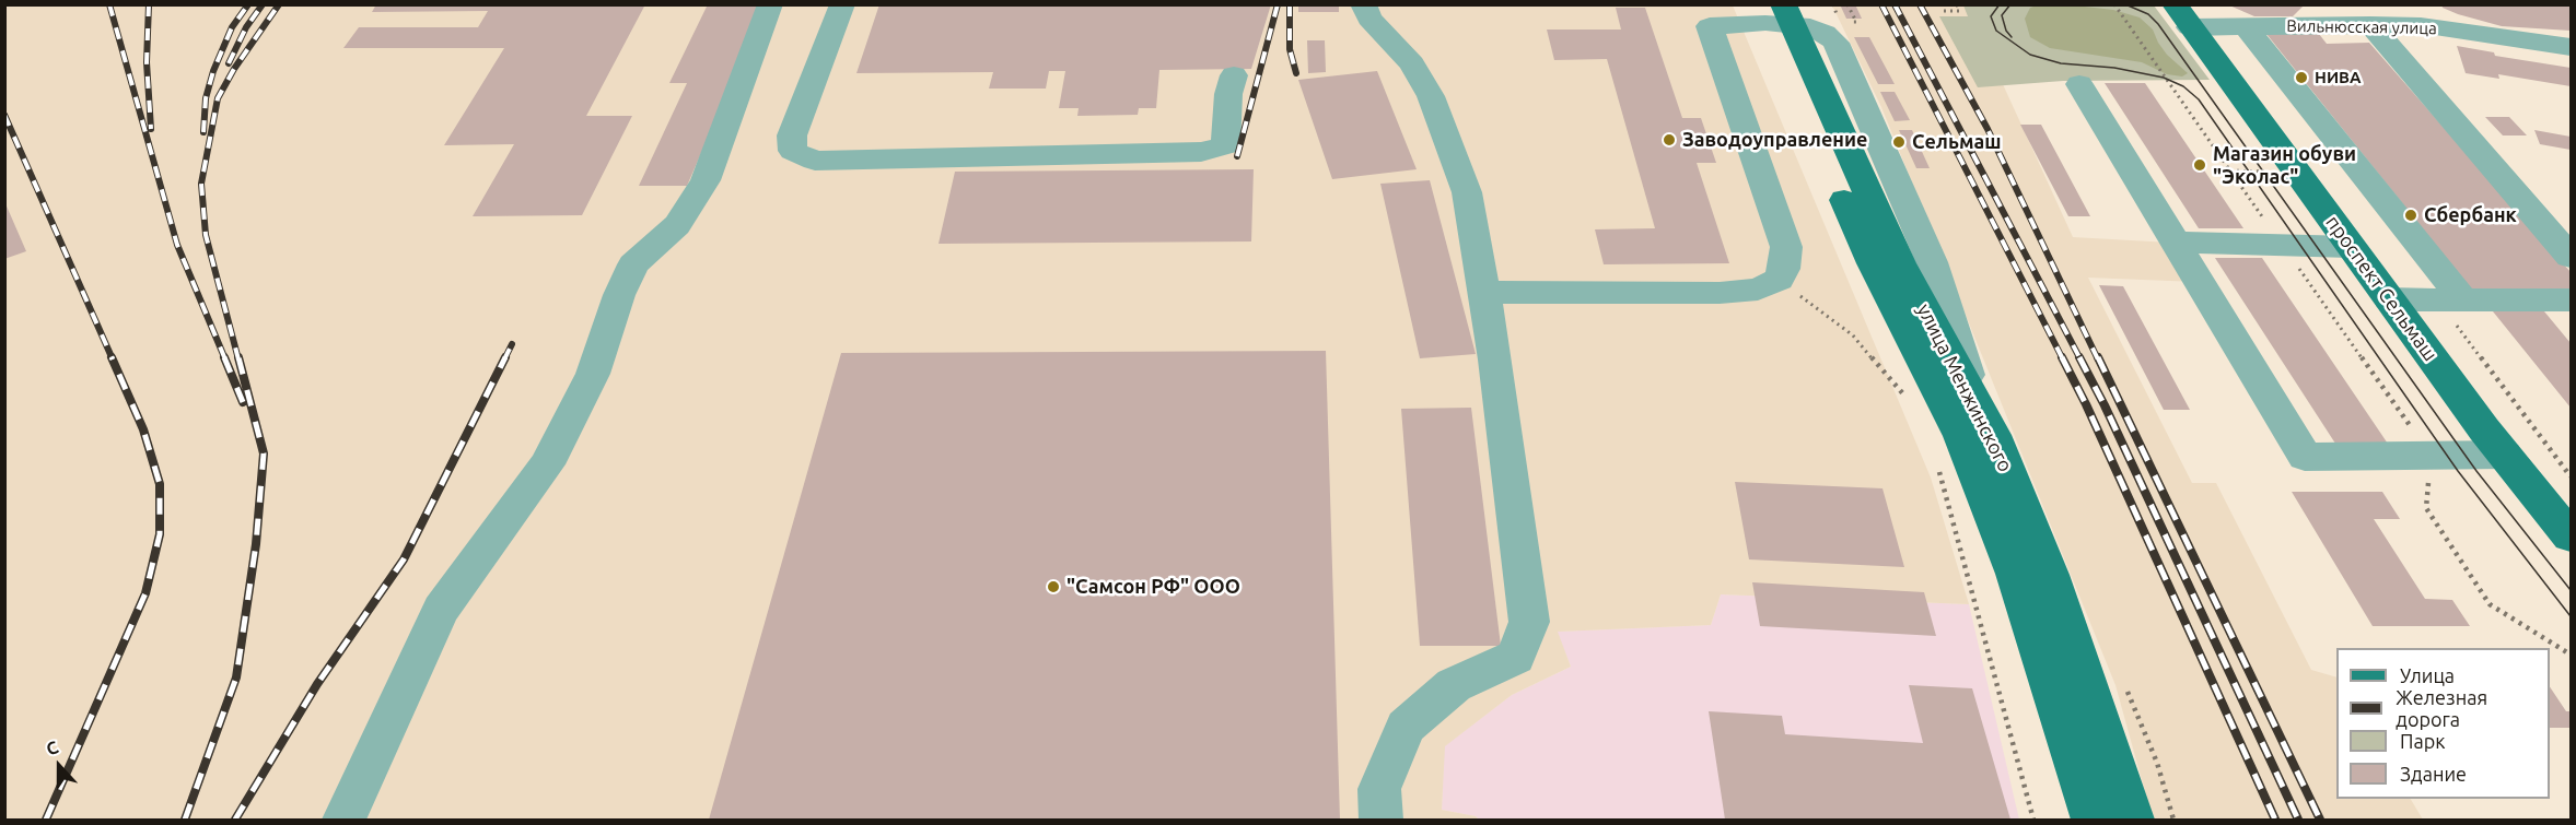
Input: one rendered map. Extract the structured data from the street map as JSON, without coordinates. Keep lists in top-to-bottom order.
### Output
{
  "streets": {
    "main road": ["проспект Сельмаш", "улица Менжинского"],
    "street": ["Вильнюсская улица"]
  },
  "crossings": [
    ["Вильнюсская улица", "проспект Сельмаш"]
  ],
  "places": [
    "НИВА",
    "Заводоуправление",
    "Сельмаш",
    "Магазин обуви \"Эколас\"",
    "Сбербанк",
    "\"Самсон РФ\" ООО"
  ],
  "legend": [
    "Улица",
    "Железная дорога",
    "Парк",
    "Здание"
  ],
  "north": "top"
}
